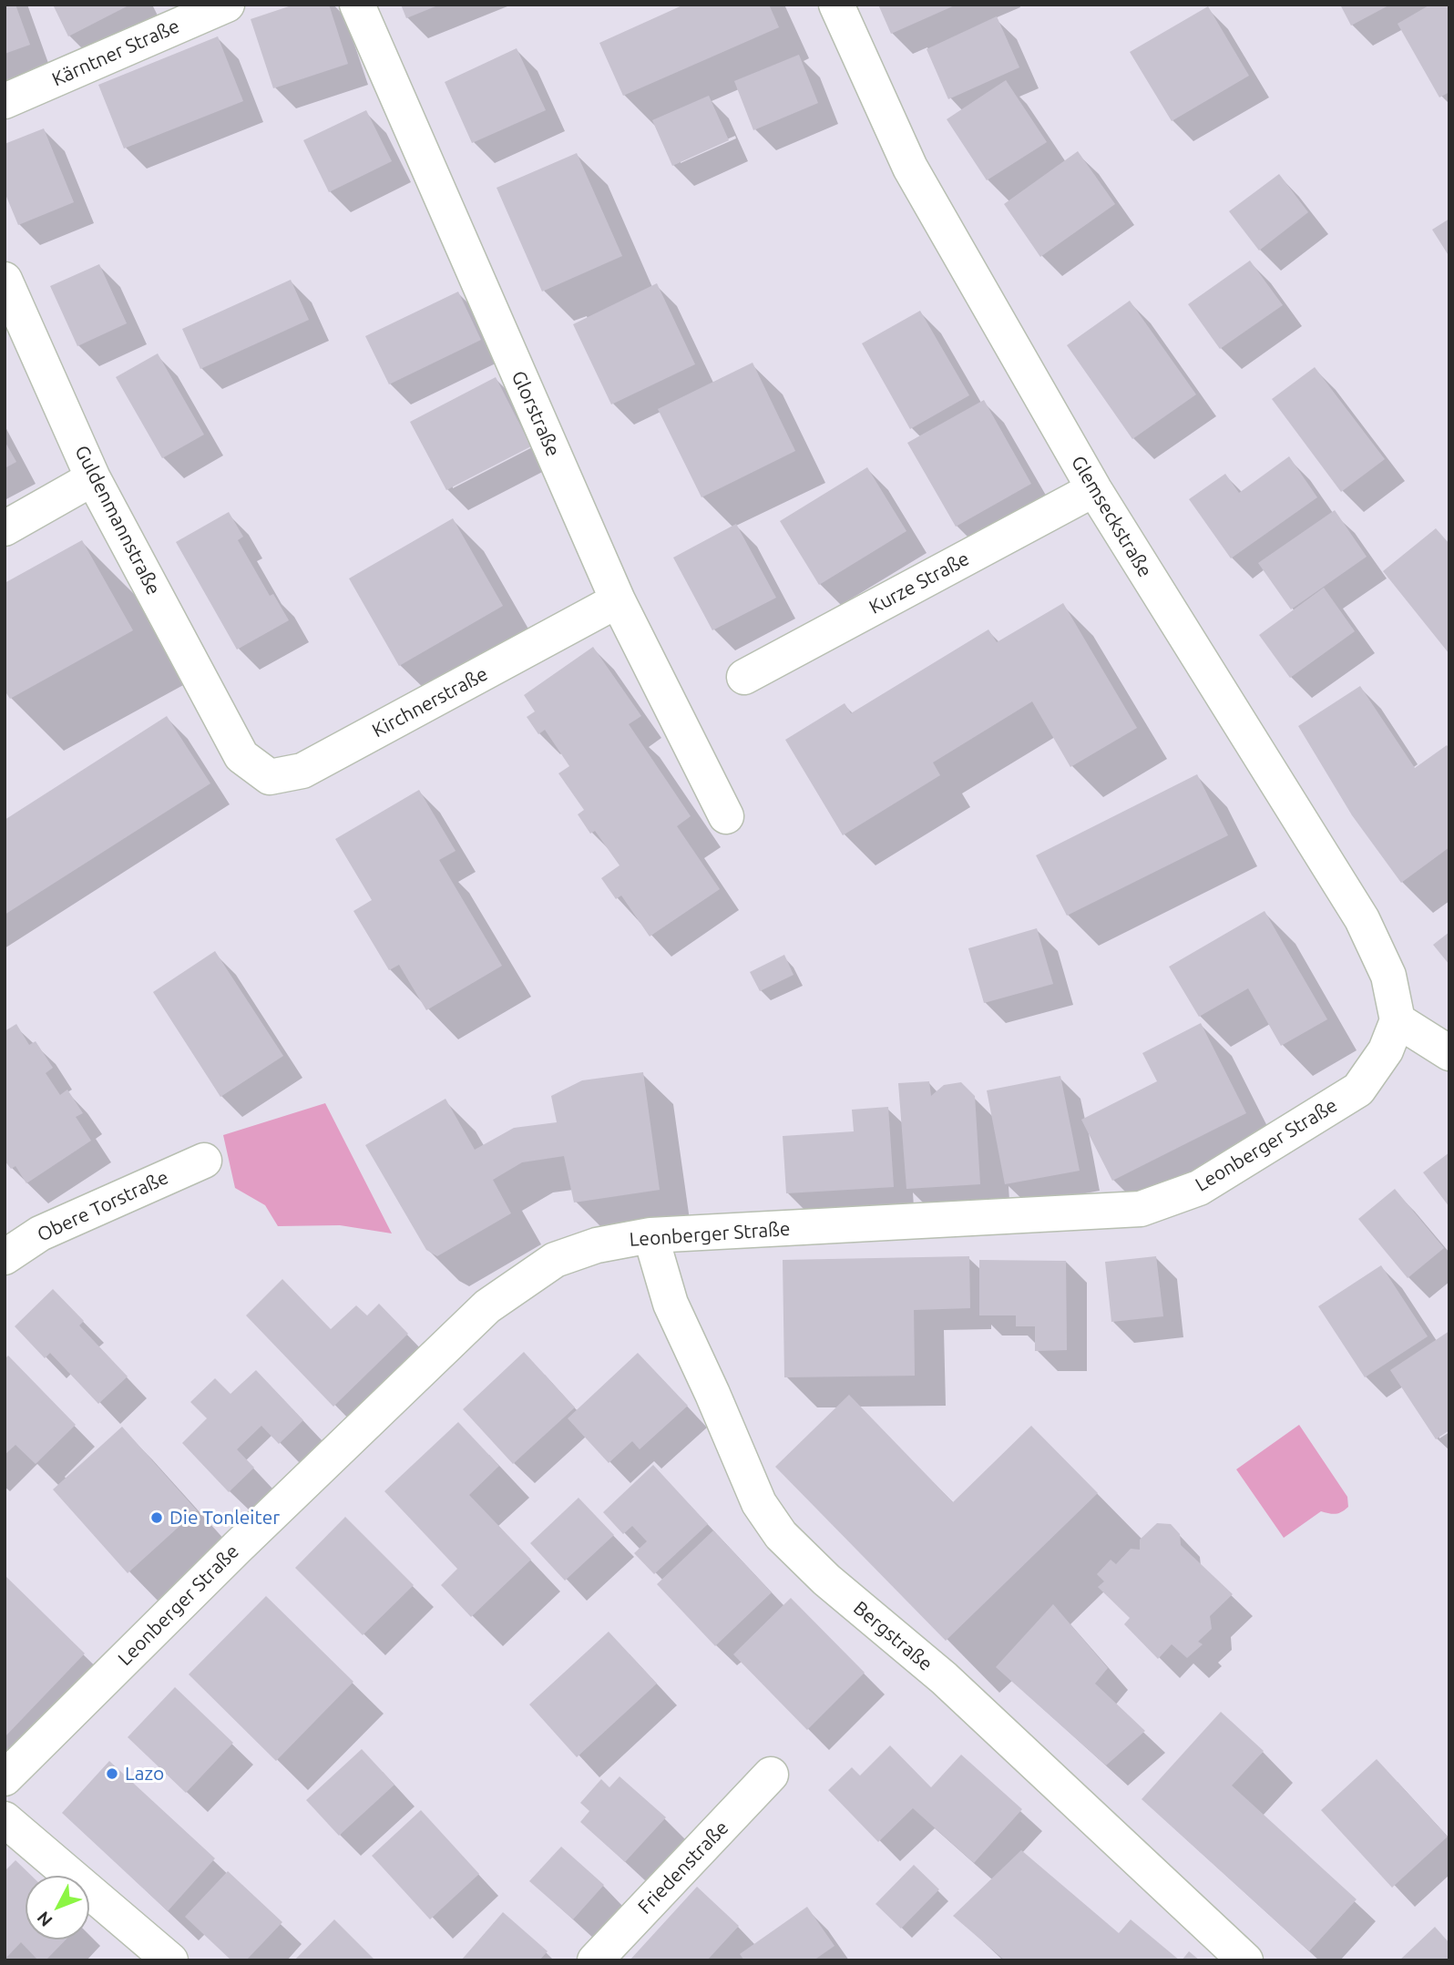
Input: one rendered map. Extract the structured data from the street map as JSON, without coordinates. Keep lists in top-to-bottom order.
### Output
{
  "streets": {
    "street": [
      "Kärntner Straße",
      "Glorstraße",
      "Glemseckstraße",
      "Guldenmannstraße",
      "Kurze Straße",
      "Kirchnerstraße",
      "Leonberger Straße",
      "Obere Torstraße",
      "Bergstraße",
      "Friedenstraße"
    ]
  },
  "crossings": [
    ["Glorstraße", "Kirchnerstraße"],
    ["Glemseckstraße", "Kurze Straße"],
    ["Glemseckstraße", "Leonberger Straße"],
    ["Guldenmannstraße", "Kirchnerstraße"],
    ["Leonberger Straße", "Bergstraße"]
  ],
  "places": ["Die Tonleiter", "Lazo"],
  "north": "bottom left"
}
